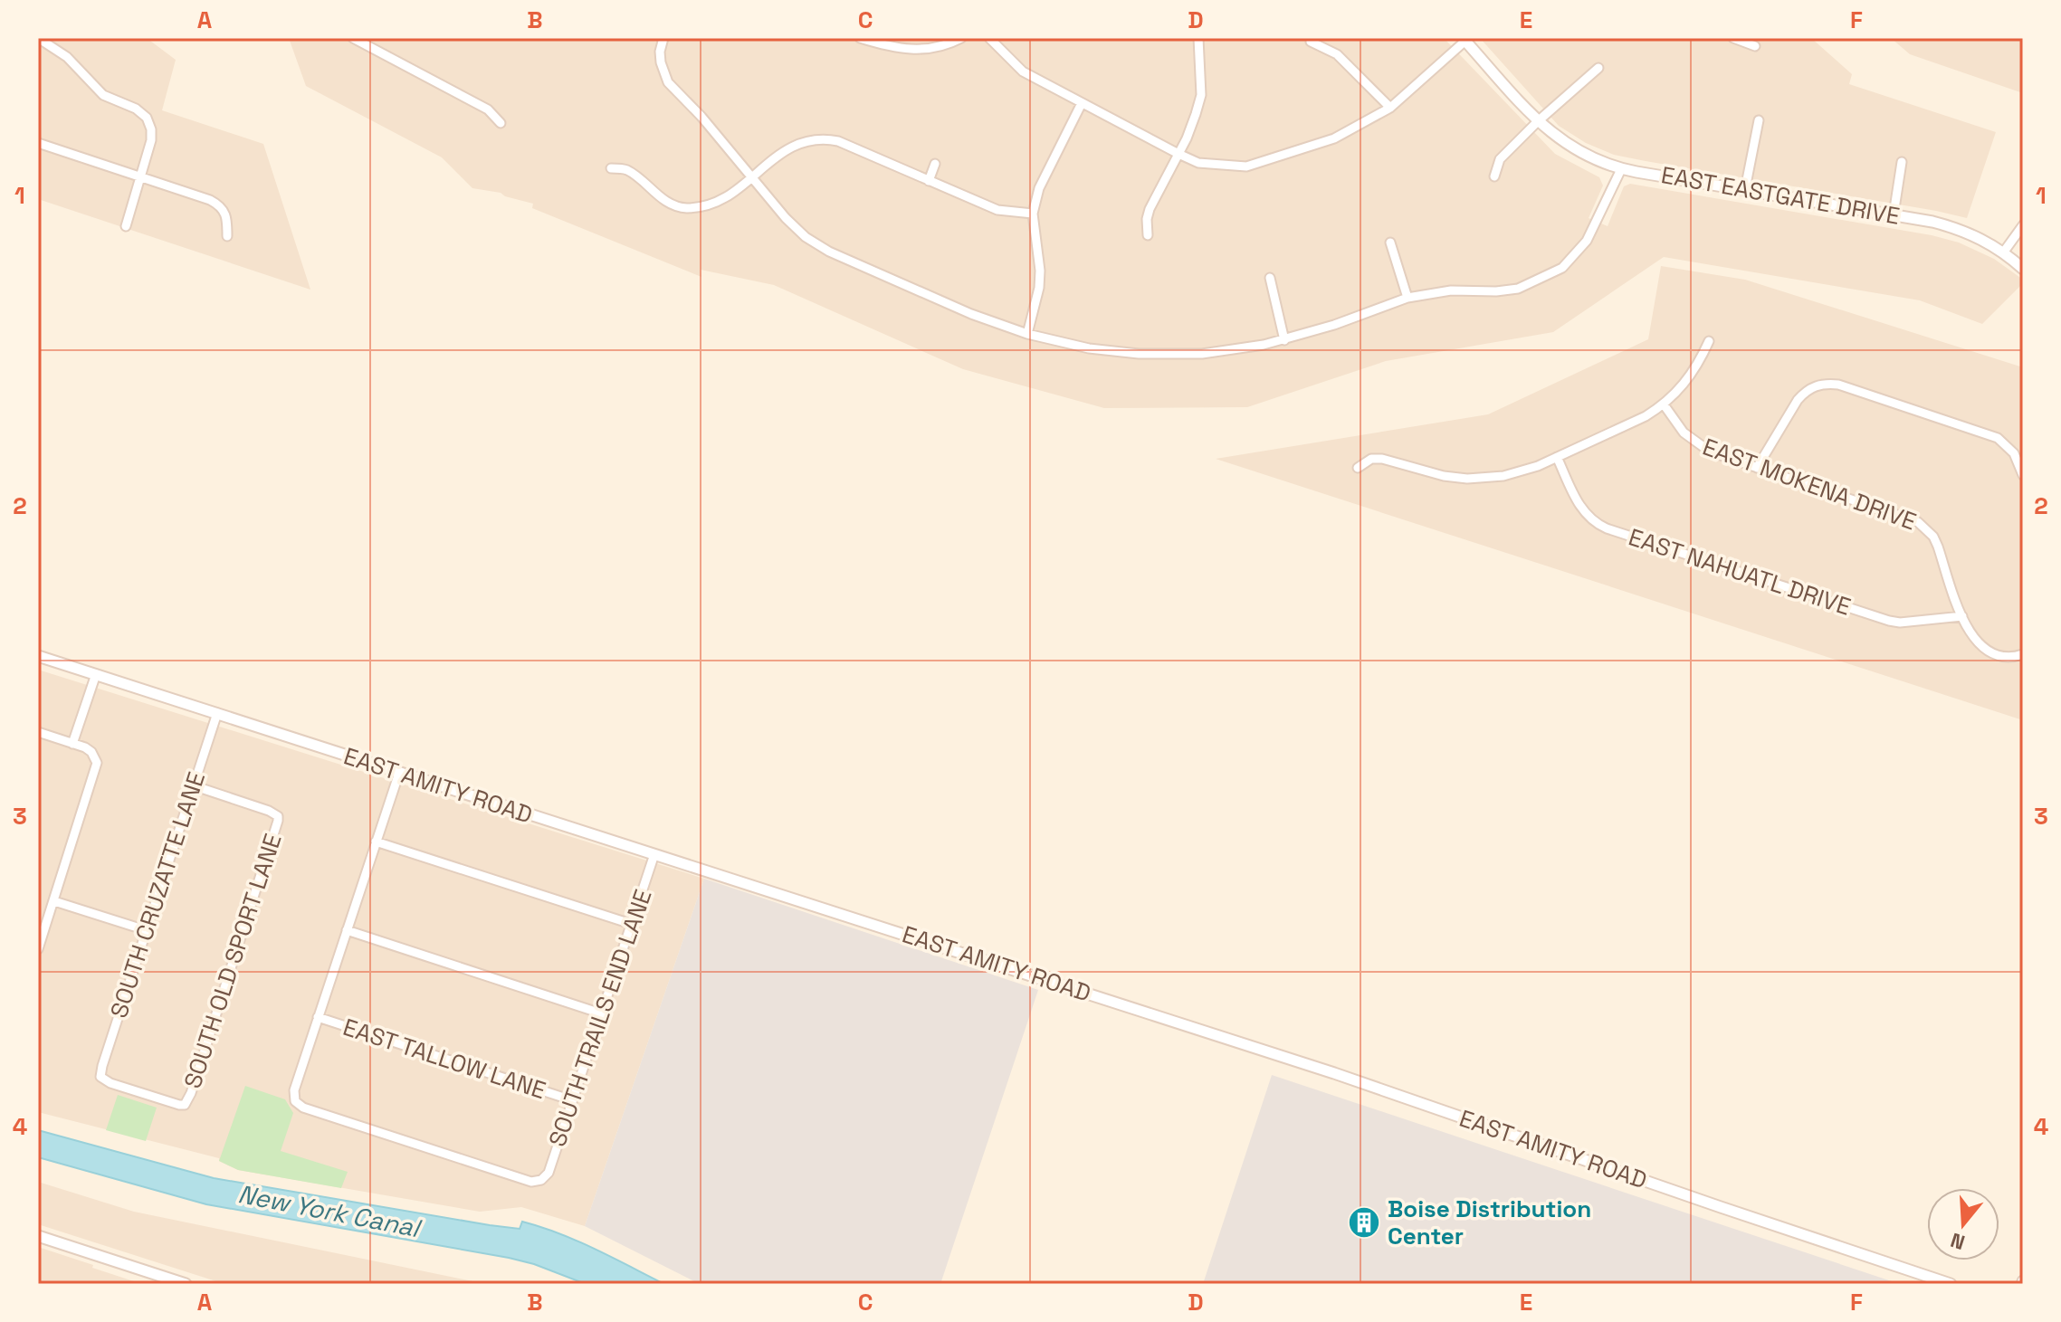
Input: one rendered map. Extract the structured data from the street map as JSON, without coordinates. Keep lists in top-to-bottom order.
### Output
{
  "streets": {
    "street": [
      "EAST EASTGATE DRIVE",
      "EAST MOKENA DRIVE",
      "EAST NAHUATL DRIVE",
      "EAST AMITY ROAD",
      "SOUTH CRUZATTE LANE",
      "SOUTH OLD SPORT LANE",
      "SOUTH TRAILS END LANE",
      "EAST TALLOW LANE"
    ]
  },
  "crossings": [
    ["EAST MOKENA DRIVE", "EAST NAHUATL DRIVE"],
    ["EAST AMITY ROAD", "SOUTH CRUZATTE LANE"],
    ["EAST AMITY ROAD", "SOUTH TRAILS END LANE"],
    ["SOUTH CRUZATTE LANE", "SOUTH OLD SPORT LANE"],
    ["SOUTH TRAILS END LANE", "EAST TALLOW LANE"]
  ],
  "water": ["New York Canal"],
  "places": {
    "building": ["Boise Distribution Center"]
  },
  "north": "bottom",
  "grid": {
    "columns": [
      "A",
      "B",
      "C",
      "D",
      "E",
      "F"
    ],
    "rows": [
      "1",
      "2",
      "3",
      "4"
    ]
  }
}
